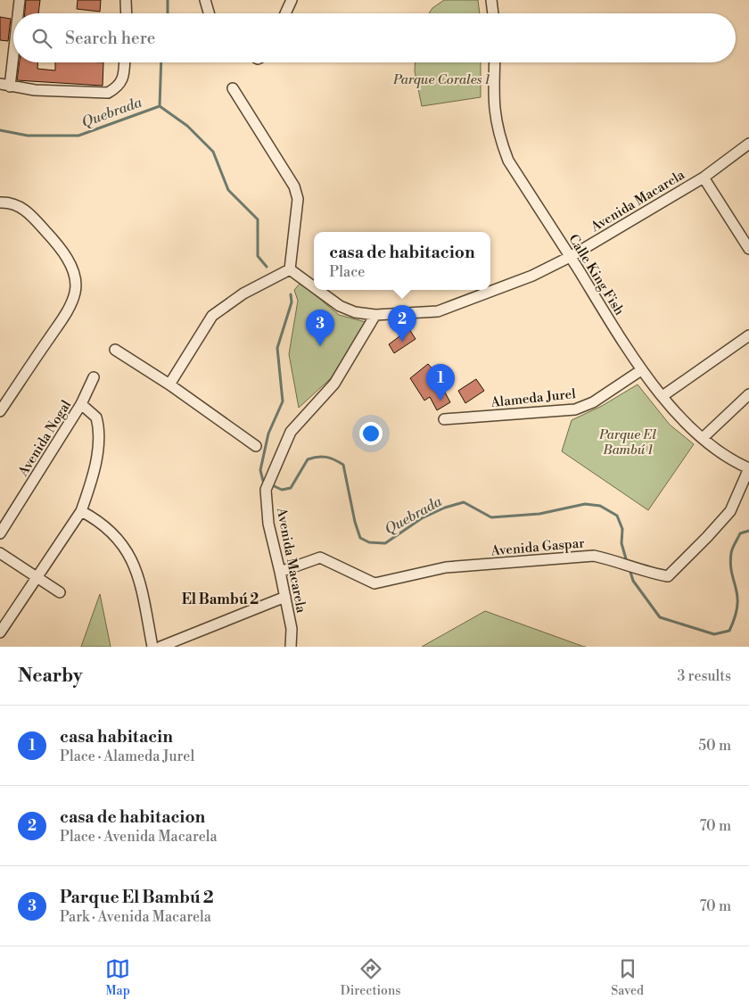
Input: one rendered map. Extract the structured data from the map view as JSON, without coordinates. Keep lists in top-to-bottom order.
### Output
{
  "streets": {
    "street": [
      "Avenida Macarela",
      "Calle King Fish",
      "Alameda Jurel",
      "Avenida Nogal",
      "Avenida Gaspar"
    ]
  },
  "crossings": [
    ["Avenida Macarela", "Calle King Fish"],
    ["Avenida Macarela", "Avenida Gaspar"],
    ["Calle King Fish", "Alameda Jurel"],
    ["Calle King Fish", "Avenida Gaspar"]
  ],
  "districts": ["El Bambú 2"],
  "water": ["Quebrada"],
  "parks": ["Parque Corales 1", "Parque El Bambú 1"],
  "page": {
    "search": "Search here",
    "popup": ["casa de habitacion", "Place"],
    "pins": ["2", "3", "1"],
    "heading": ["Nearby", "3 results"],
    "list": [
      {
        "mark": "1",
        "name": "casa habitacin",
        "note": "Place · Alameda Jurel",
        "value": "50 m"
      },
      {
        "mark": "2",
        "name": "casa de habitacion",
        "note": "Place · Avenida Macarela",
        "value": "70 m"
      },
      {
        "mark": "3",
        "name": "Parque El Bambú 2",
        "note": "Park · Avenida Macarela",
        "value": "70 m"
      }
    ],
    "nav": ["Map", "Directions", "Saved"]
  }
}
